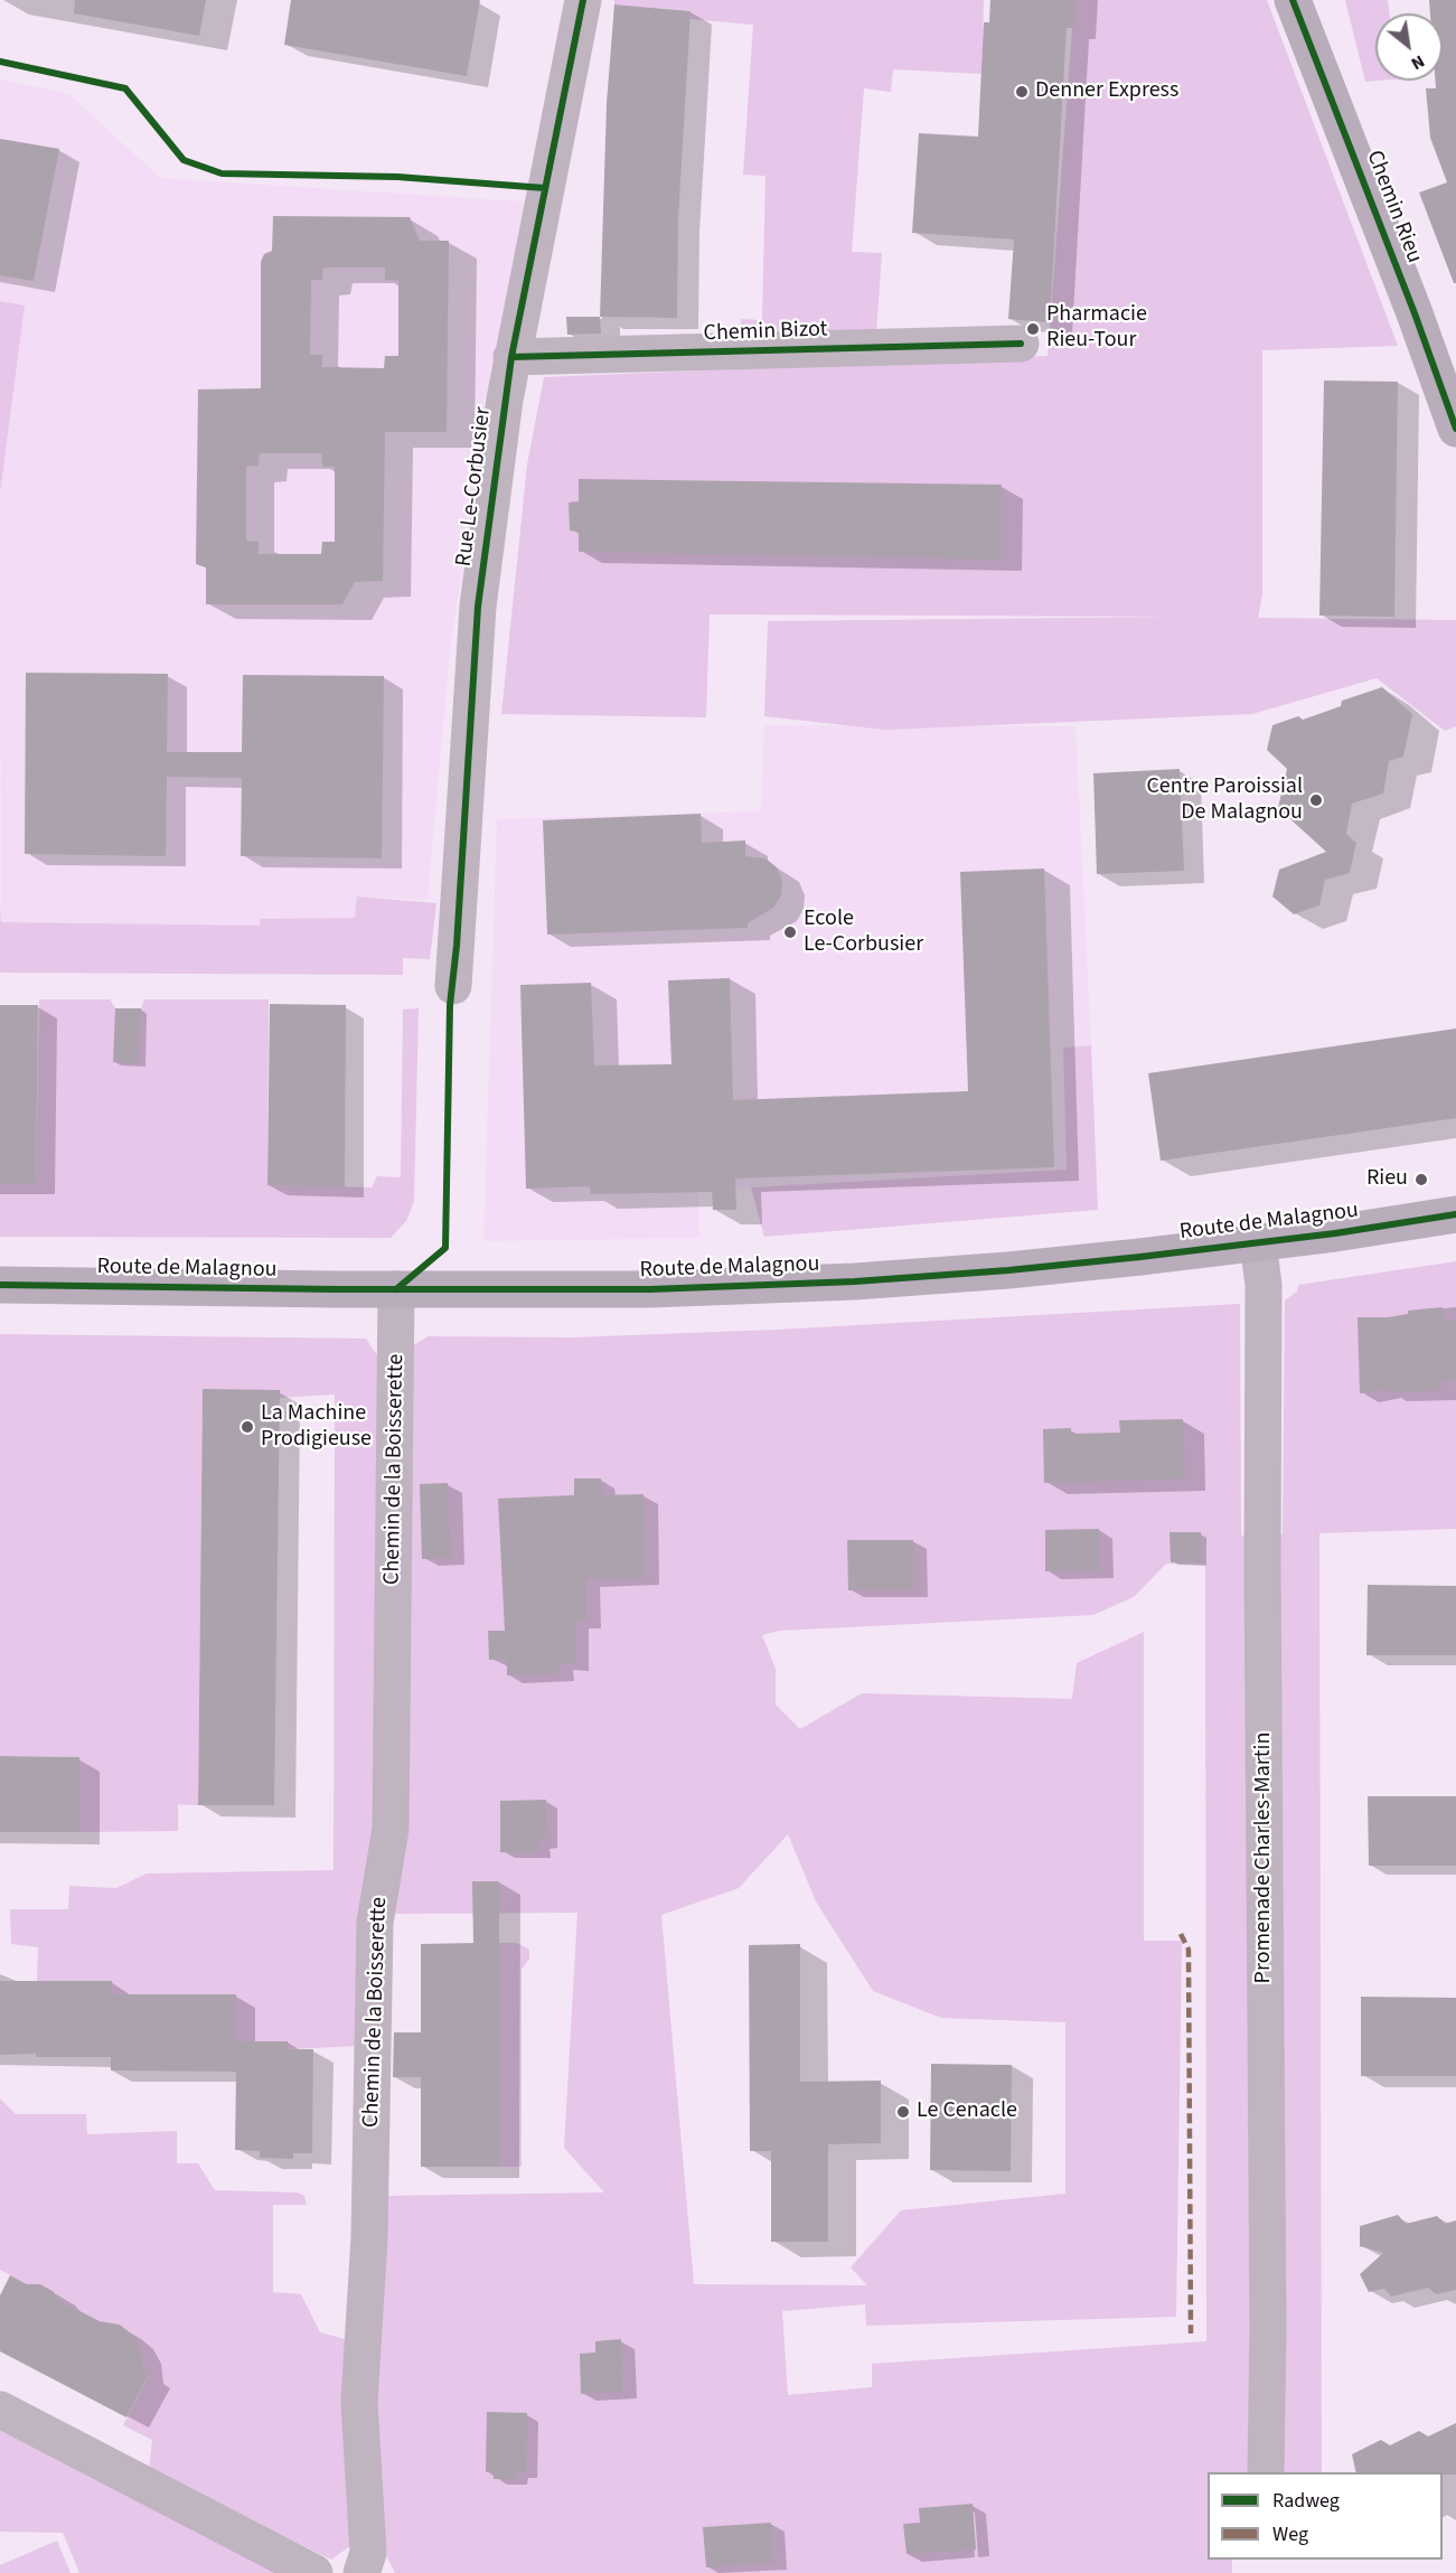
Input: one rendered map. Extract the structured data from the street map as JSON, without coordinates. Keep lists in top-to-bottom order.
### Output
{
  "streets": {
    "main road": ["Chemin Rieu", "Route de Malagnou"],
    "street": [
      "Chemin Bizot",
      "Rue Le-Corbusier",
      "Chemin de la Boisserette",
      "Promenade Charles-Martin"
    ]
  },
  "crossings": [
    ["Chemin Bizot", "Rue Le-Corbusier"],
    ["Route de Malagnou", "Chemin de la Boisserette"],
    ["Route de Malagnou", "Promenade Charles-Martin"]
  ],
  "places": [
    "Denner Express",
    "Pharmacie Rieu-Tour",
    "Centre Paroissial De Malagnou",
    "Ecole Le-Corbusier",
    "Rieu",
    "La Machine Prodigieuse",
    "Le Cenacle"
  ],
  "legend": ["Radweg", "Weg"],
  "north": "bottom right"
}
